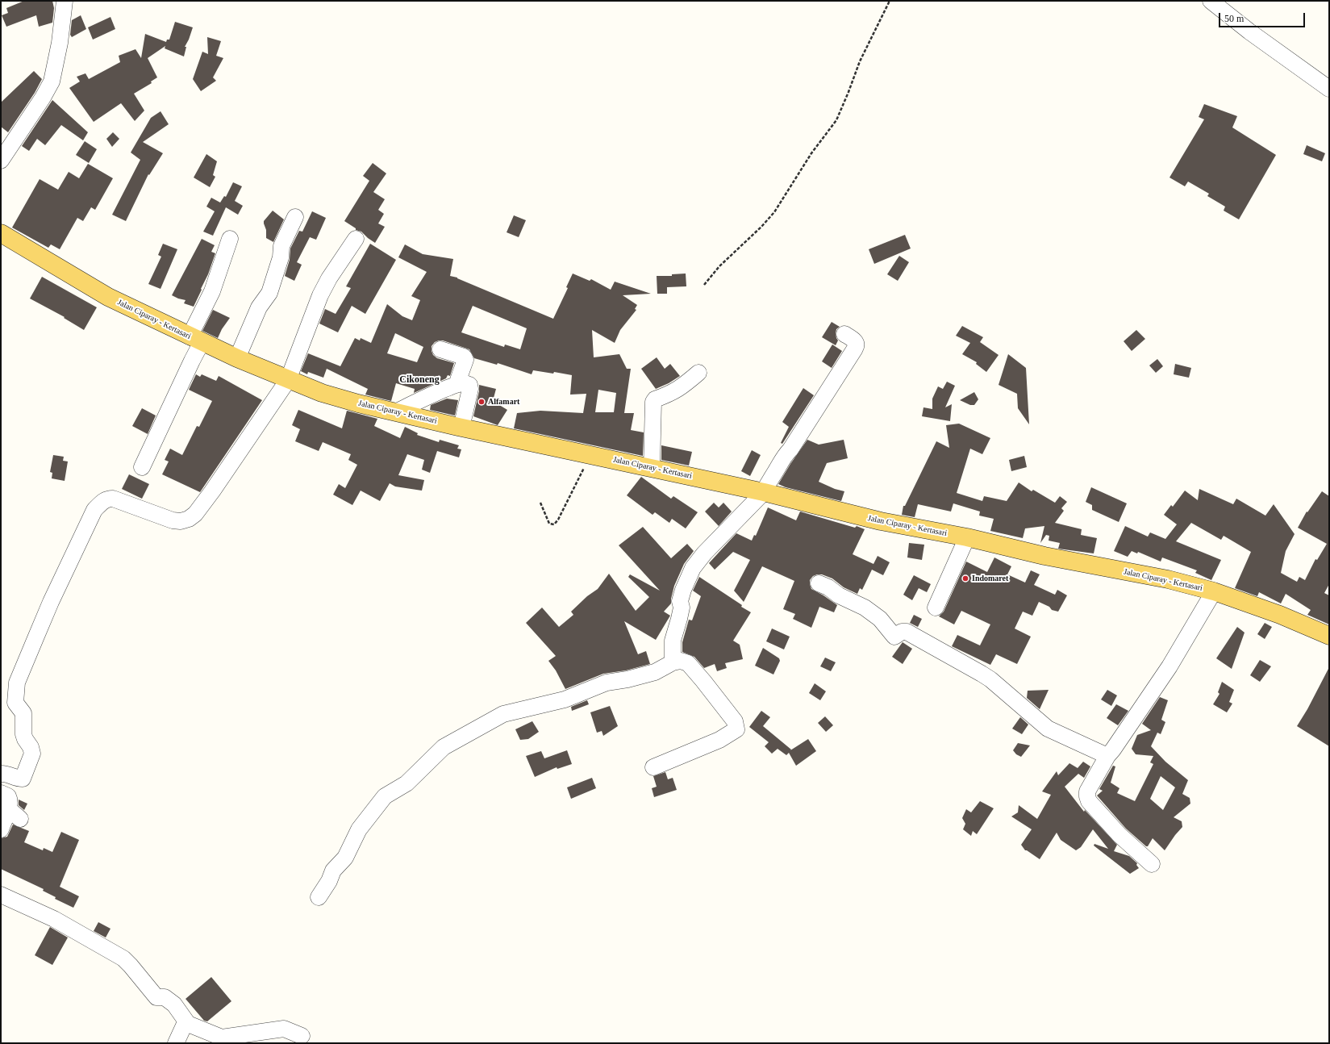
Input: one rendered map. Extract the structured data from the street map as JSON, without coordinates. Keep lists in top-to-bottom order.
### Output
{
  "streets": {
    "main road": ["Jalan Ciparay - Kertasari"]
  },
  "districts": ["Cikoneng"],
  "places": ["Alfamart", "Indomaret"],
  "scale_bar": "50 m"
}
